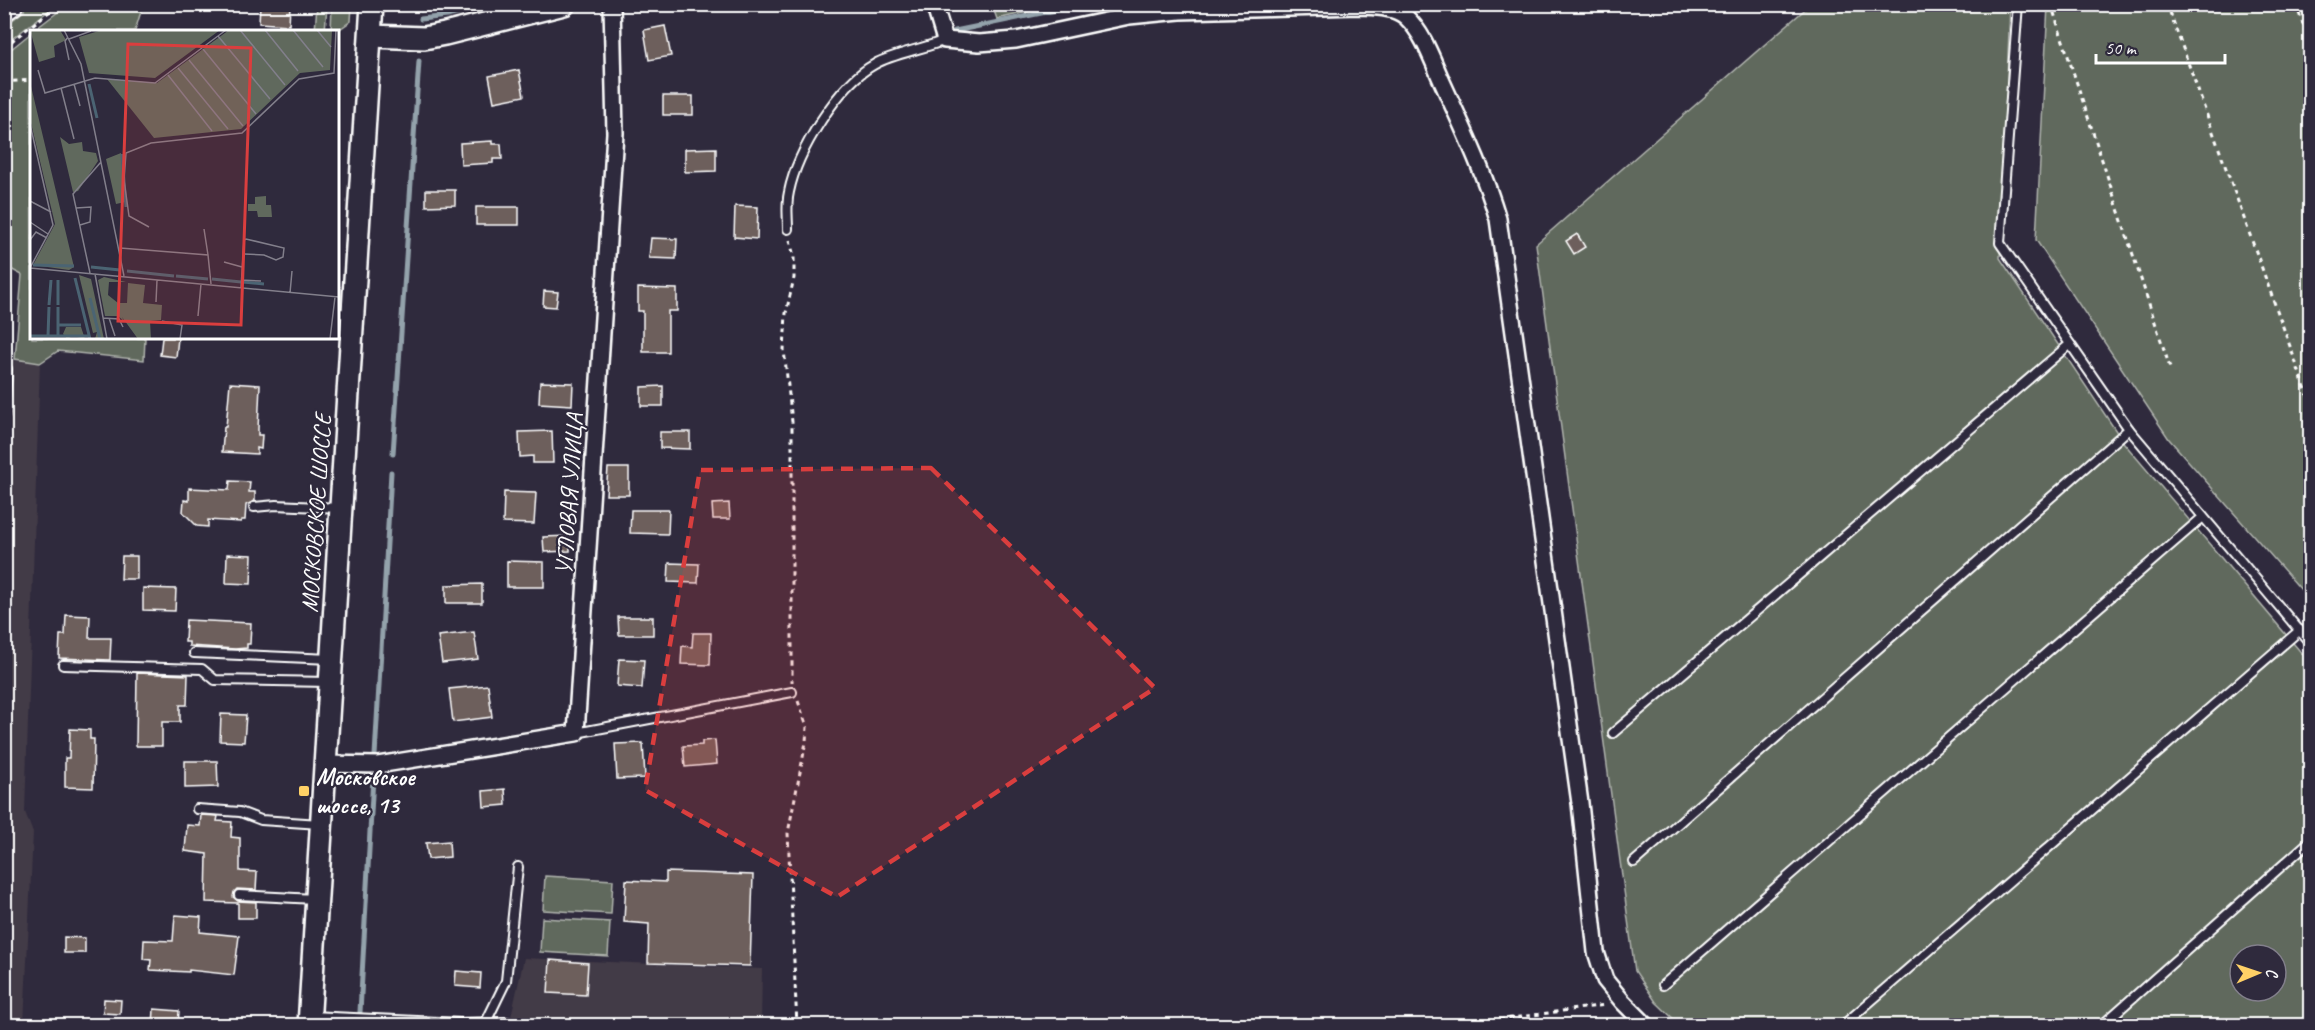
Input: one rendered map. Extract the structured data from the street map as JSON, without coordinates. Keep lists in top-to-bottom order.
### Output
{
  "streets": {
    "main road": ["МОСКОВСКОЕ ШОССЕ"],
    "street": ["УГЛОВАЯ УЛИЦА"]
  },
  "places": {
    "transit": ["Московское шоссе, 13"]
  },
  "scale_bar": "50 m",
  "north": "right"
}
